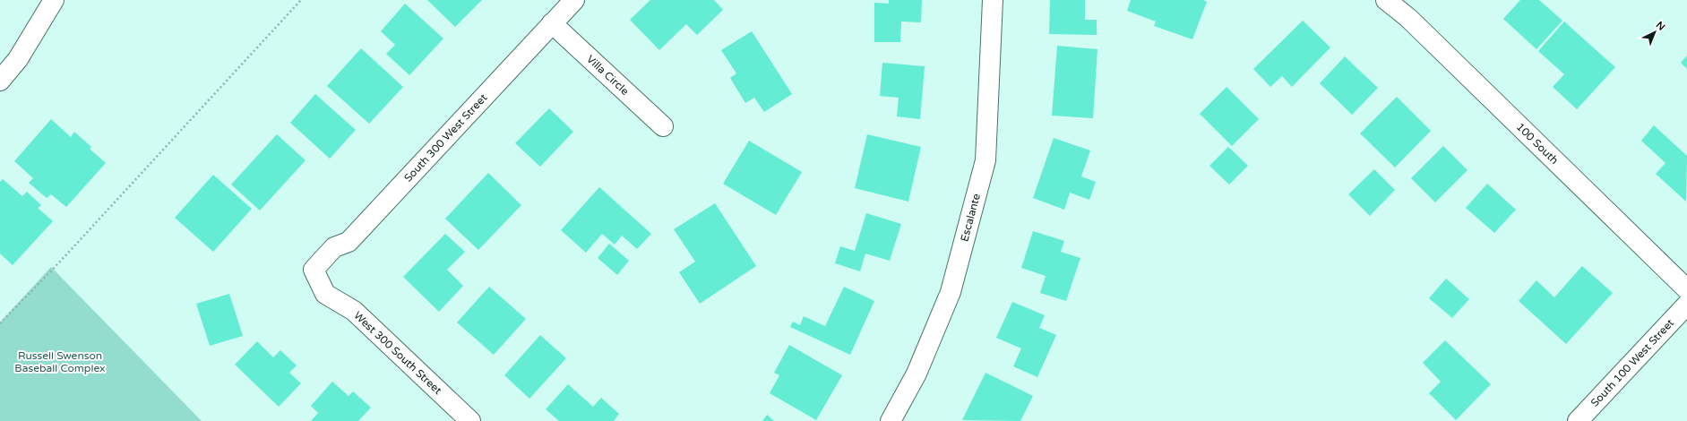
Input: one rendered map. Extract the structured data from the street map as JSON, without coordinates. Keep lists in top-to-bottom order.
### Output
{
  "streets": {
    "street": [
      "Villa Circle",
      "South 300 West Street",
      "100 South",
      "Escalante",
      "West 300 South Street",
      "South 100 West Street"
    ]
  },
  "crossings": [
    ["Villa Circle", "South 300 West Street"],
    ["South 300 West Street", "West 300 South Street"]
  ],
  "parks": ["Russell Swenson Baseball Complex"],
  "north": "top right"
}
